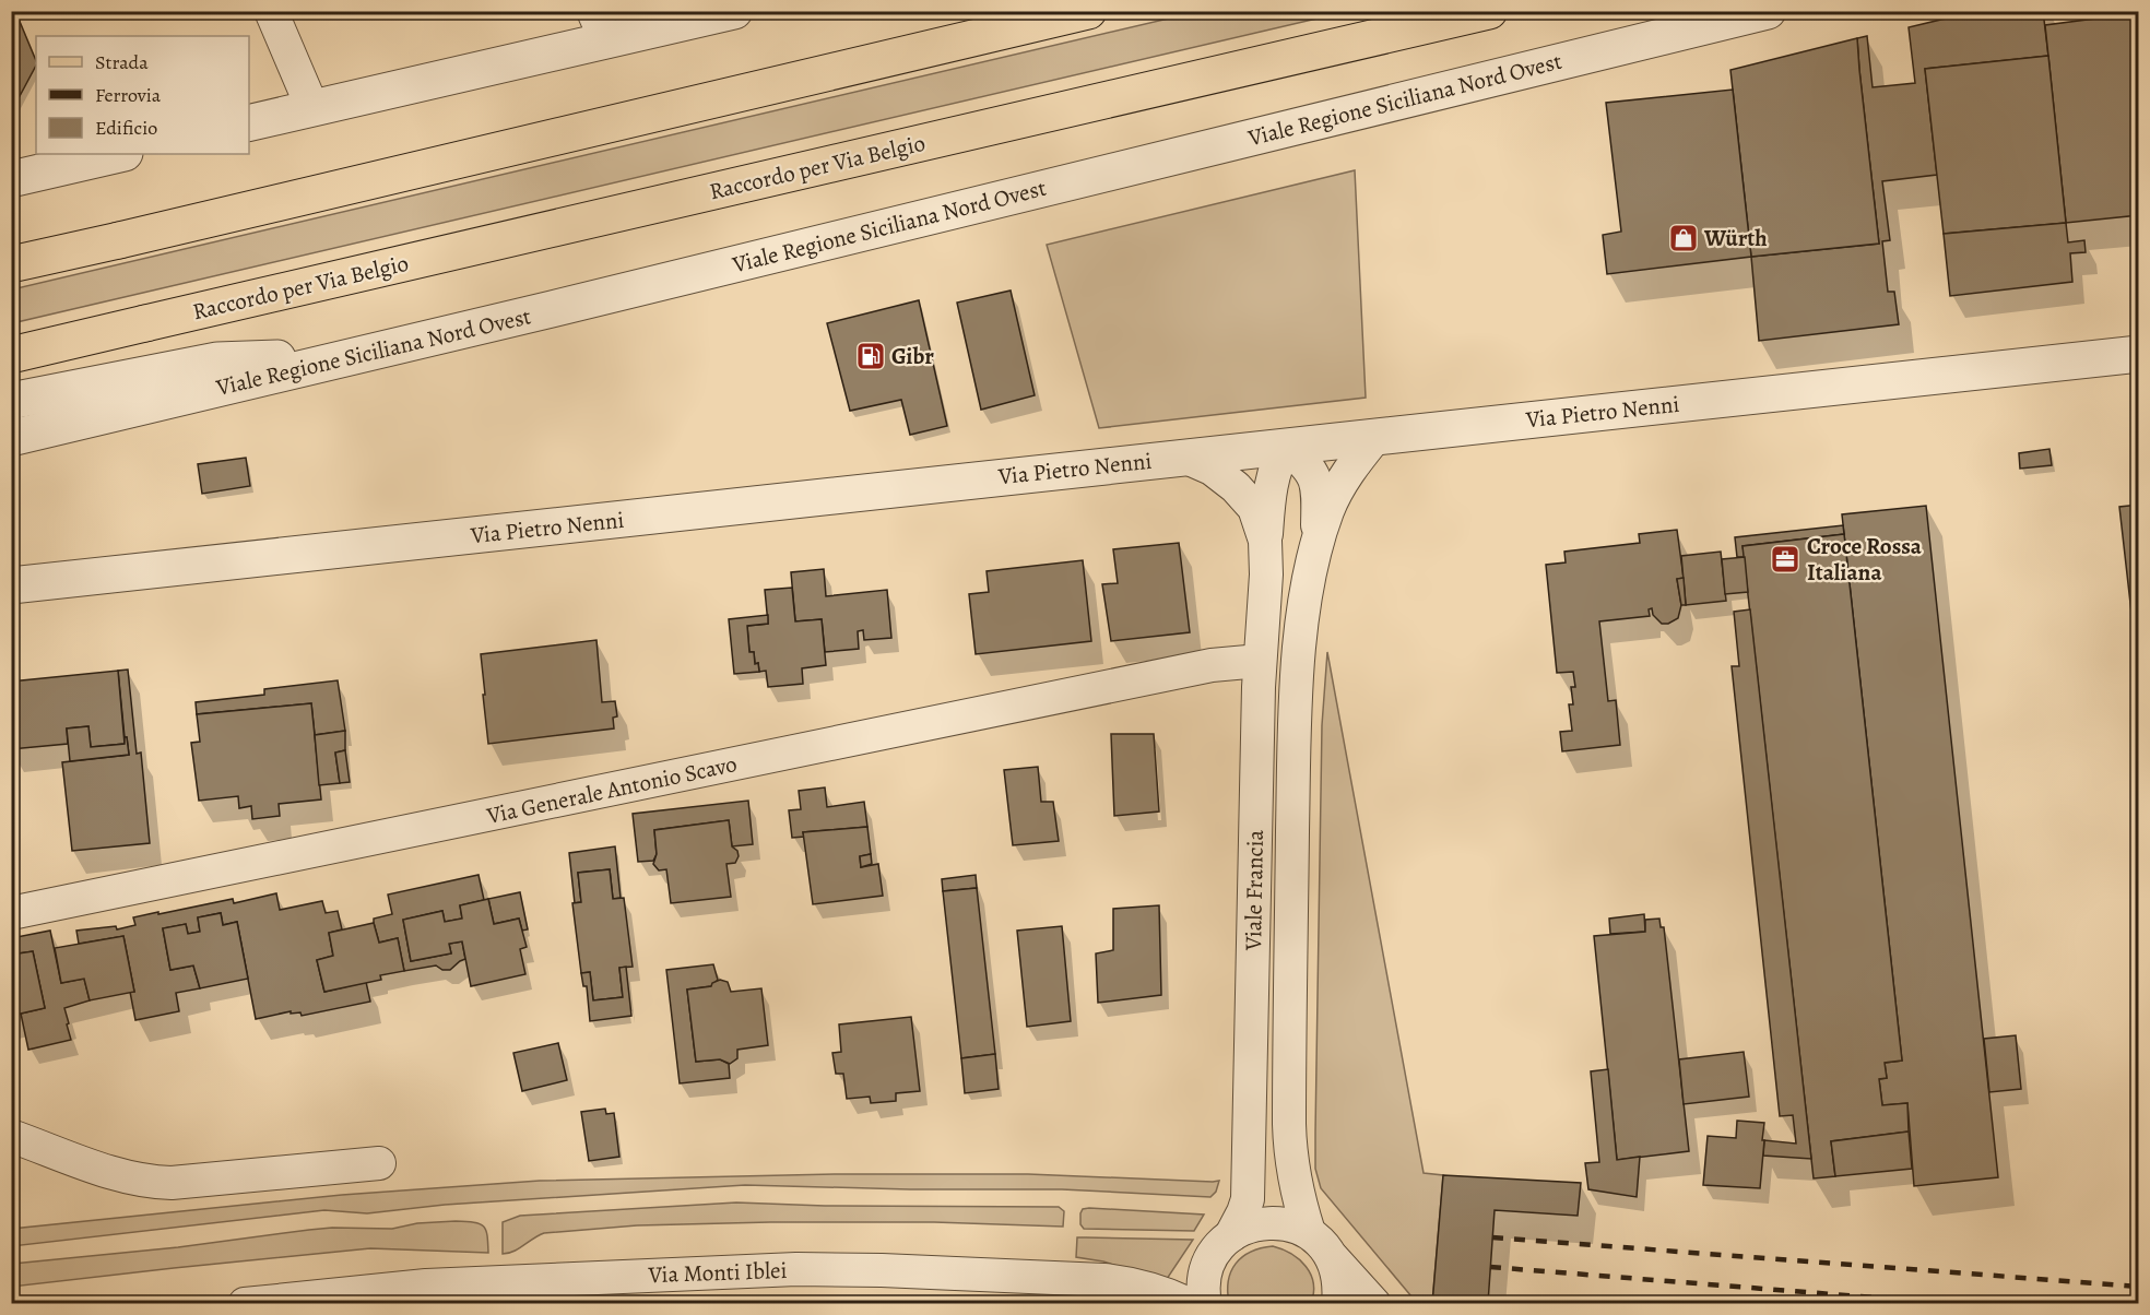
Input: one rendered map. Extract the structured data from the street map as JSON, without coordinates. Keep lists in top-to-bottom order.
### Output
{
  "streets": {
    "main road": ["Raccordo per Via Belgio"],
    "street": [
      "Viale Regione Siciliana Nord Ovest",
      "Via Pietro Nenni",
      "Via Generale Antonio Scavo",
      "Viale Francia",
      "Via Monti Iblei"
    ]
  },
  "crossings": [
    ["Via Pietro Nenni", "Viale Francia"],
    ["Via Generale Antonio Scavo", "Viale Francia"]
  ],
  "places": {
    "shop": ["Würth"],
    "fuel station": ["Gibr"],
    "office": ["Croce Rossa Italiana"]
  },
  "legend": ["Strada", "Ferrovia", "Edificio"]
}
